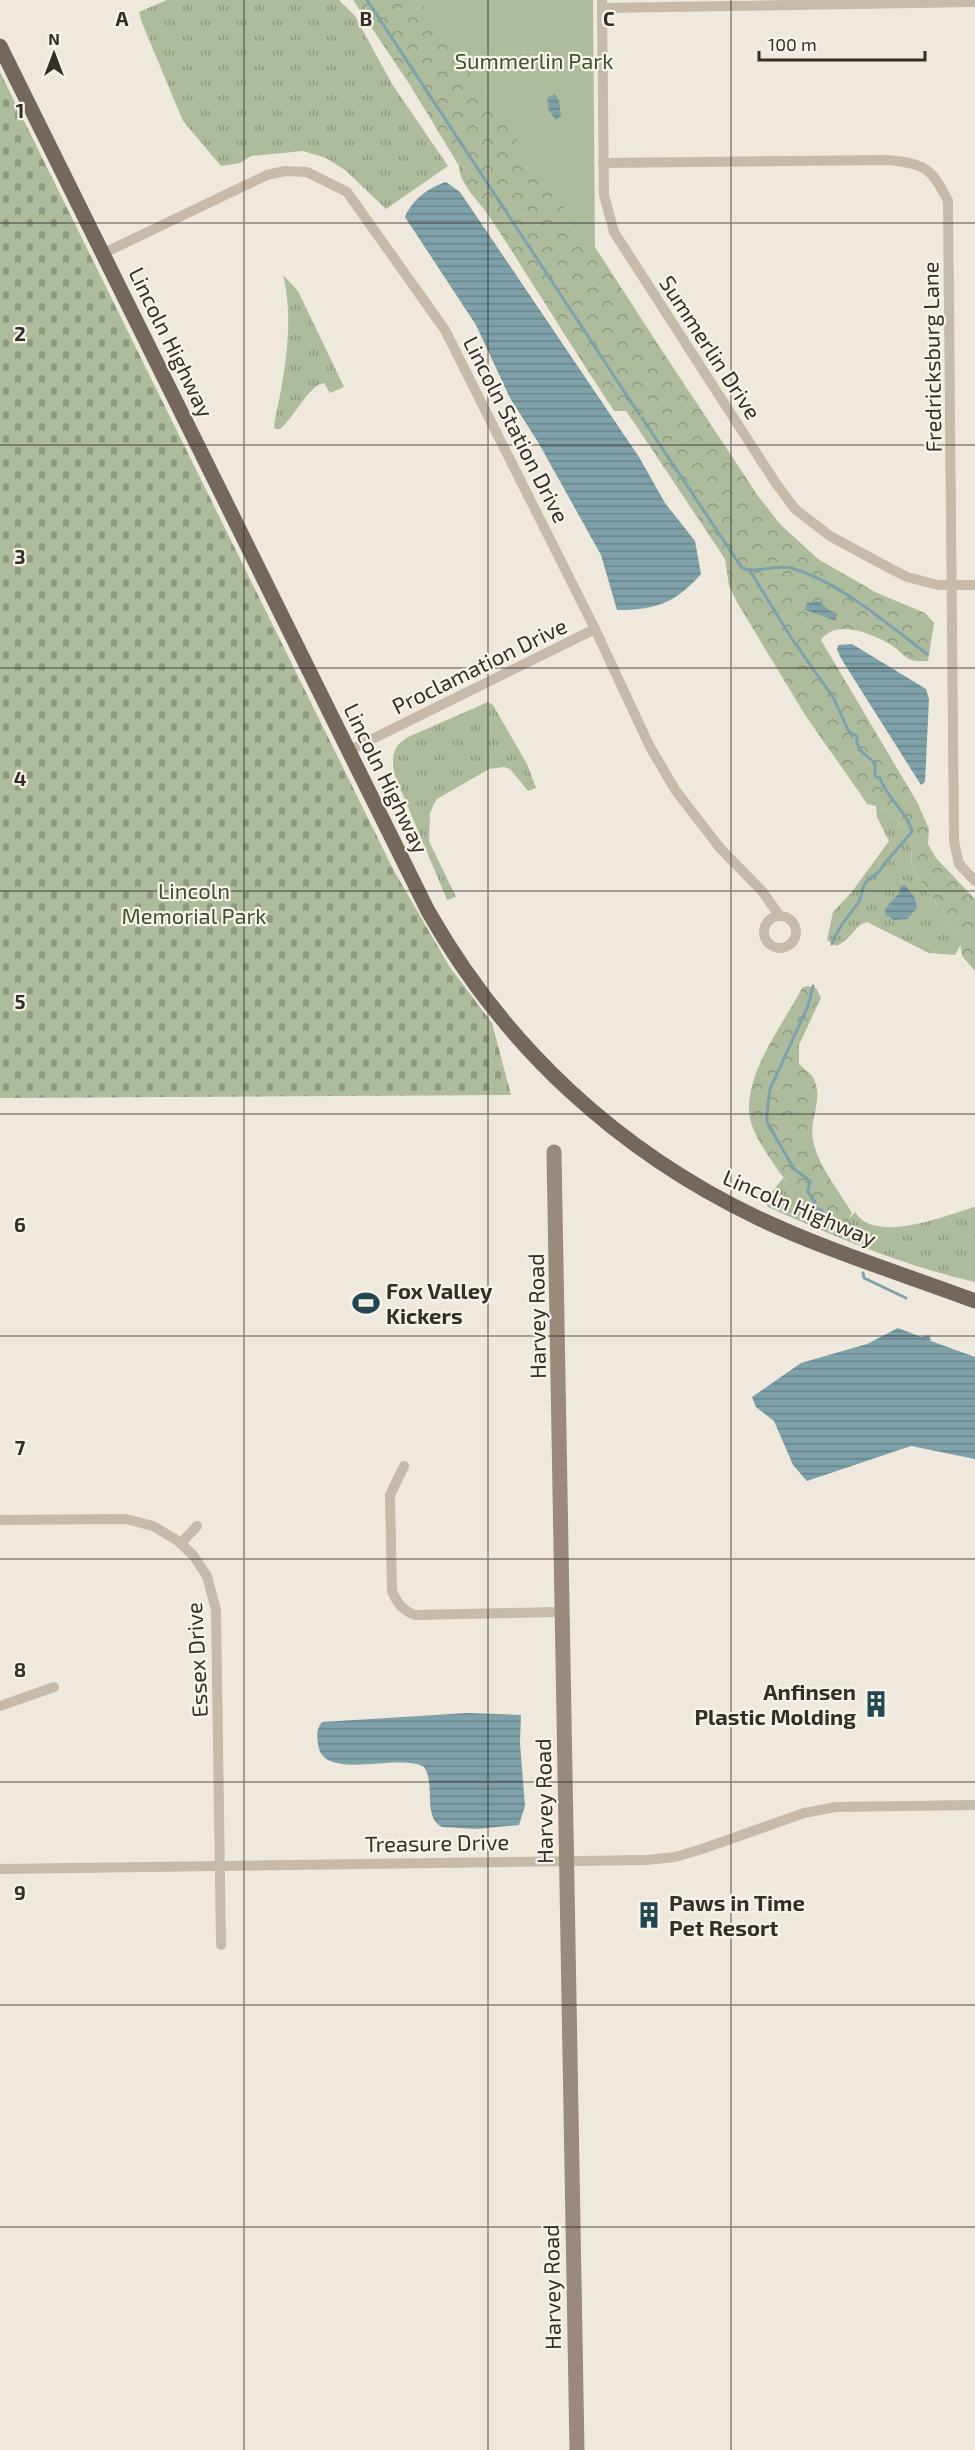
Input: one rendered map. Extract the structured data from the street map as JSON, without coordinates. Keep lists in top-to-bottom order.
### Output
{
  "streets": {
    "main road": ["Lincoln Highway"],
    "street": [
      "Summerlin Drive",
      "Fredricksburg Lane",
      "Lincoln Station Drive",
      "Proclamation Drive",
      "Harvey Road",
      "Essex Drive",
      "Treasure Drive"
    ]
  },
  "crossings": [
    ["Lincoln Highway", "Lincoln Station Drive"],
    ["Lincoln Highway", "Proclamation Drive"],
    ["Summerlin Drive", "Fredricksburg Lane"],
    ["Lincoln Station Drive", "Proclamation Drive"],
    ["Harvey Road", "Treasure Drive"],
    ["Essex Drive", "Treasure Drive"]
  ],
  "parks": ["Summerlin Park", "Lincoln Memorial Park"],
  "places": {
    "sports": ["Fox Valley Kickers"],
    "building": ["Anfinsen Plastic Molding", "Paws in Time Pet Resort"]
  },
  "scale_bar": "100 m",
  "north": "top",
  "grid": {
    "columns": ["A", "B", "C"],
    "rows": [
      "1",
      "2",
      "3",
      "4",
      "5",
      "6",
      "7",
      "8",
      "9"
    ]
  }
}
